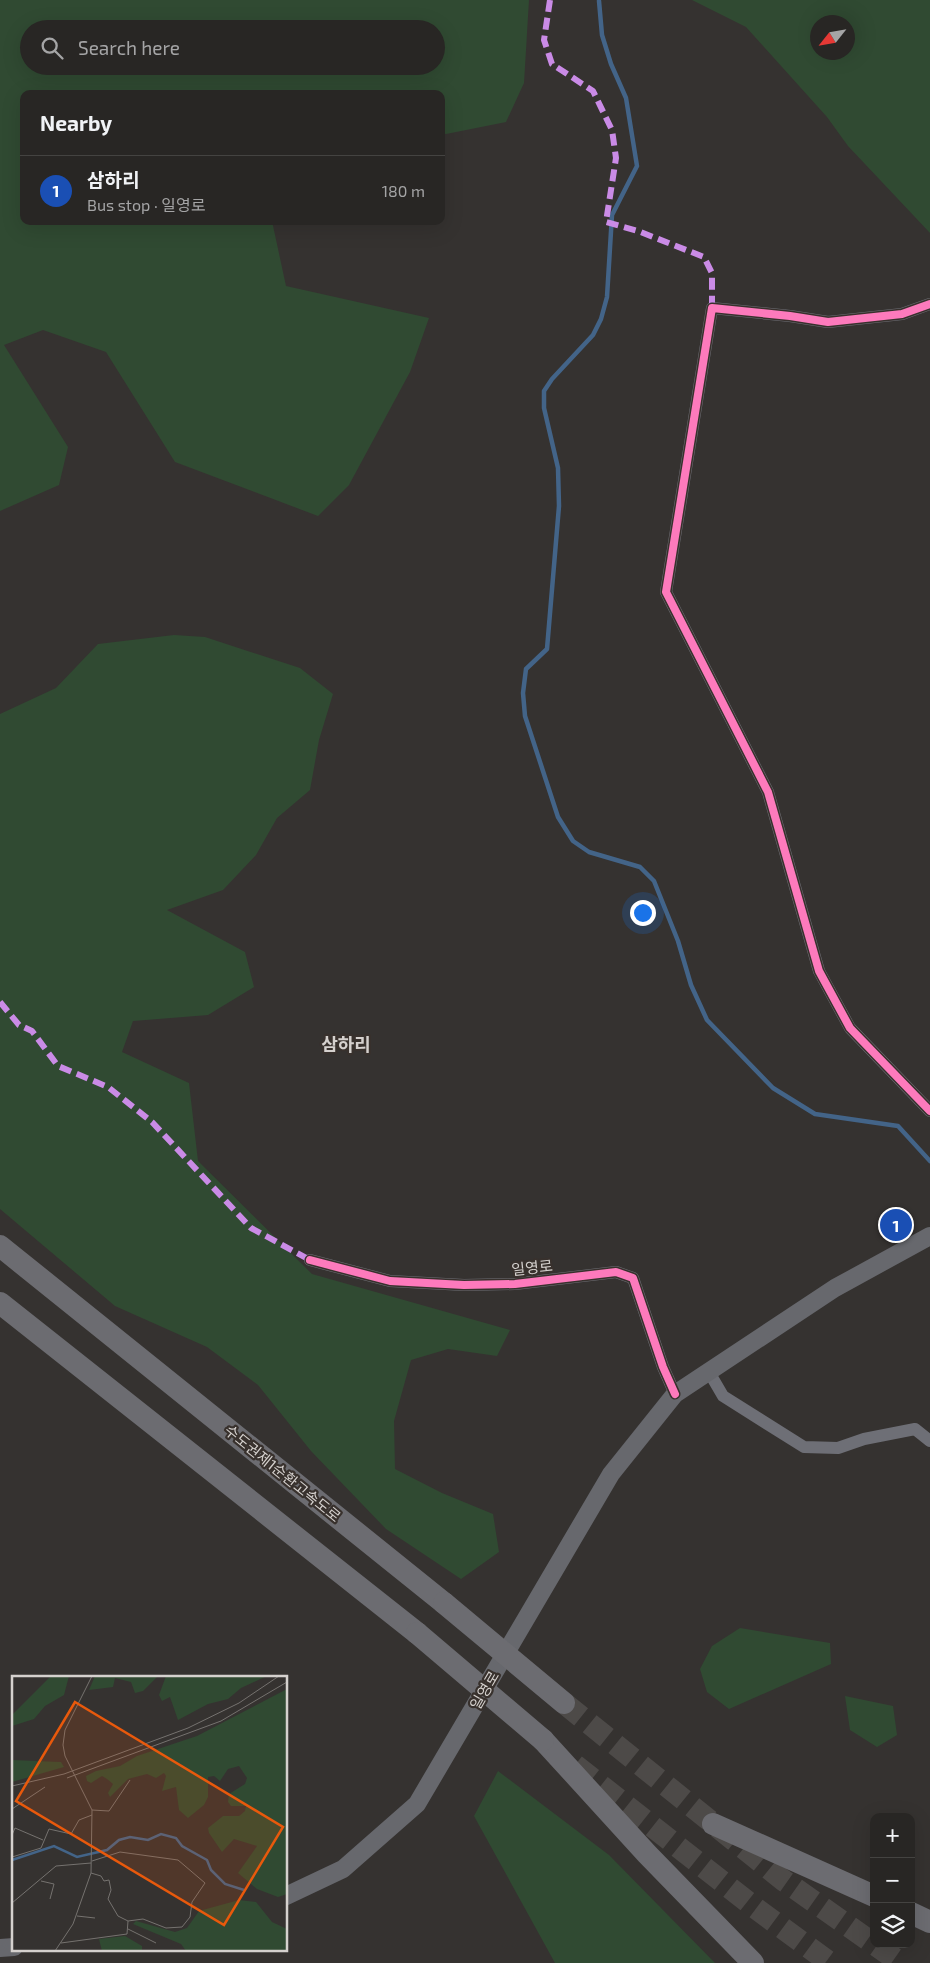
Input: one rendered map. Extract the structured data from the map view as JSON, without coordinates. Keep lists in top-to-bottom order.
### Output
{
  "streets": {
    "highway": ["수도권제1순환고속도로"],
    "main road": ["일영로"]
  },
  "districts": ["삼하리"],
  "north": "bottom left",
  "page": {
    "search": "Search here",
    "heading": "Nearby",
    "list": [
      {
        "mark": "1",
        "name": "삼하리",
        "note": "Bus stop · 일영로",
        "value": "180 m"
      }
    ],
    "pins": "1",
    "map_buttons": ["+", "−"]
  }
}
